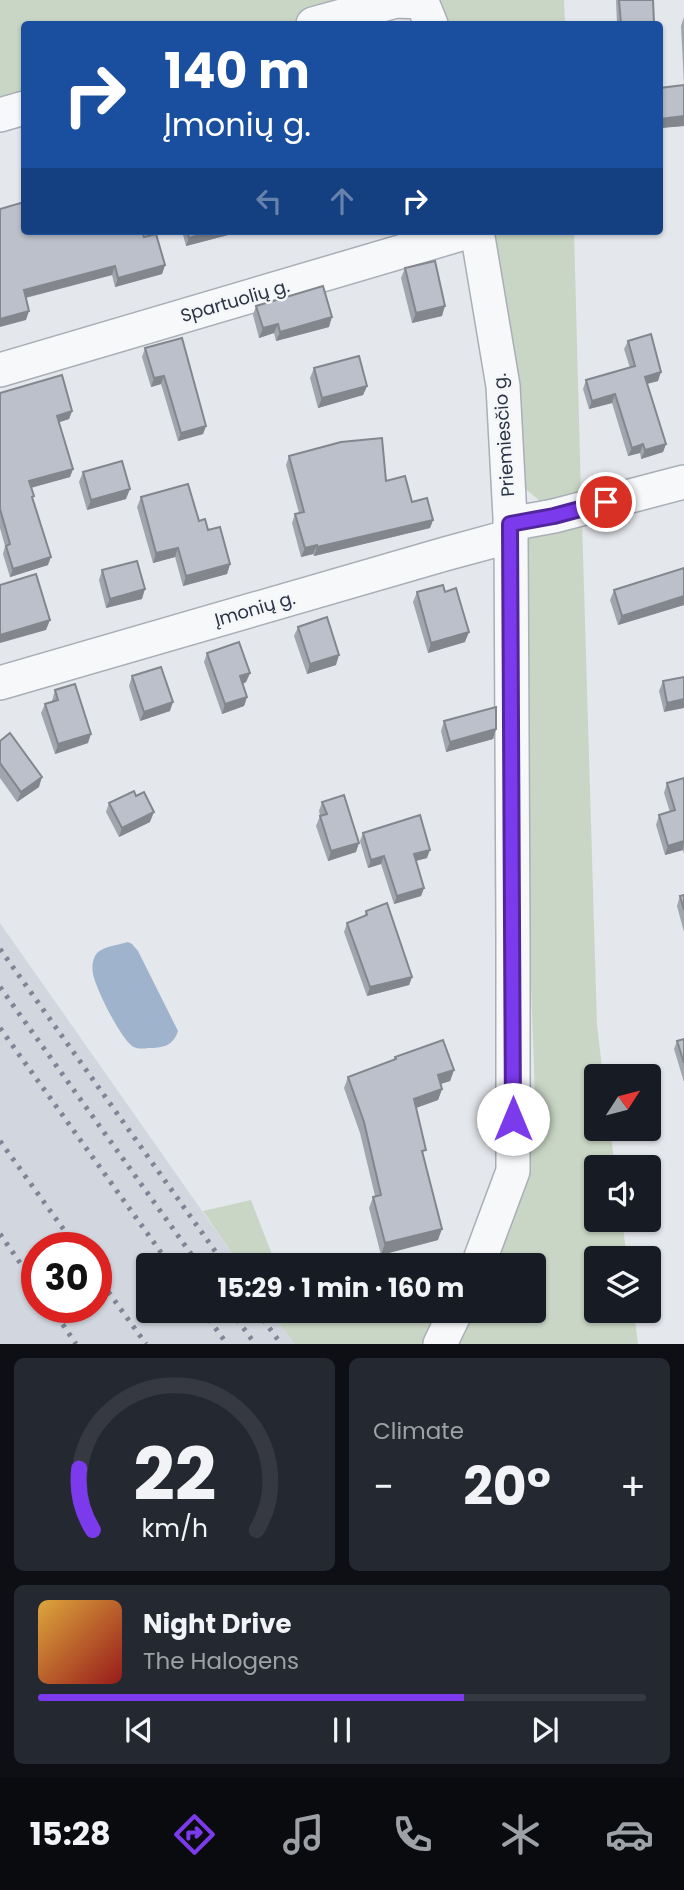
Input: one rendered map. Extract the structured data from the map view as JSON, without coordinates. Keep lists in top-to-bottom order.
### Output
{
  "streets": {
    "street": ["Spartuolių g.", "Priemiesčio g.", "Įmonių g."]
  },
  "crossings": [
    ["Priemiesčio g.", "Įmonių g."]
  ],
  "north": "top right",
  "page": {
    "turn": ["140 m", "Įmonių g."],
    "limit": "30",
    "trip": "15:29 · 1 min · 160 m",
    "tile": "Climate",
    "heat": ["−", "20°", "+"],
    "song": ["Night Drive", "The Halogens"],
    "tabs": "15:28",
    "gauge": ["22", "km/h"]
  }
}
